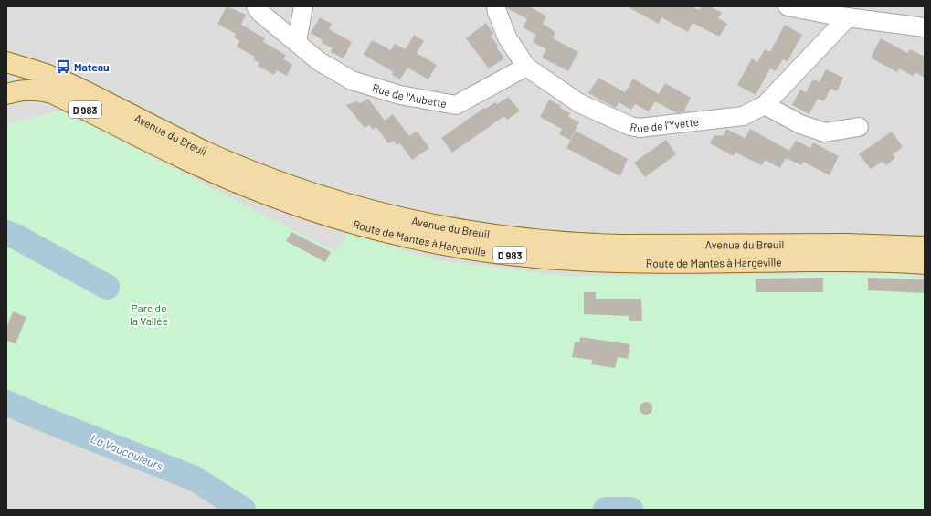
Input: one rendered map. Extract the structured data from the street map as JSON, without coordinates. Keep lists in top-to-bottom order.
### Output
{
  "streets": {
    "main road": ["D 983", "Avenue du Breuil", "Route de Mantes à Hargeville"],
    "street": ["Rue de l'Aubette", "Rue de l'Yvette"]
  },
  "crossings": [
    ["Rue de l'Aubette", "Rue de l'Yvette"]
  ],
  "water": ["La Vaucouleurs"],
  "parks": ["Parc de la Vallée"],
  "places": {
    "bus stop": ["Mateau"]
  }
}
